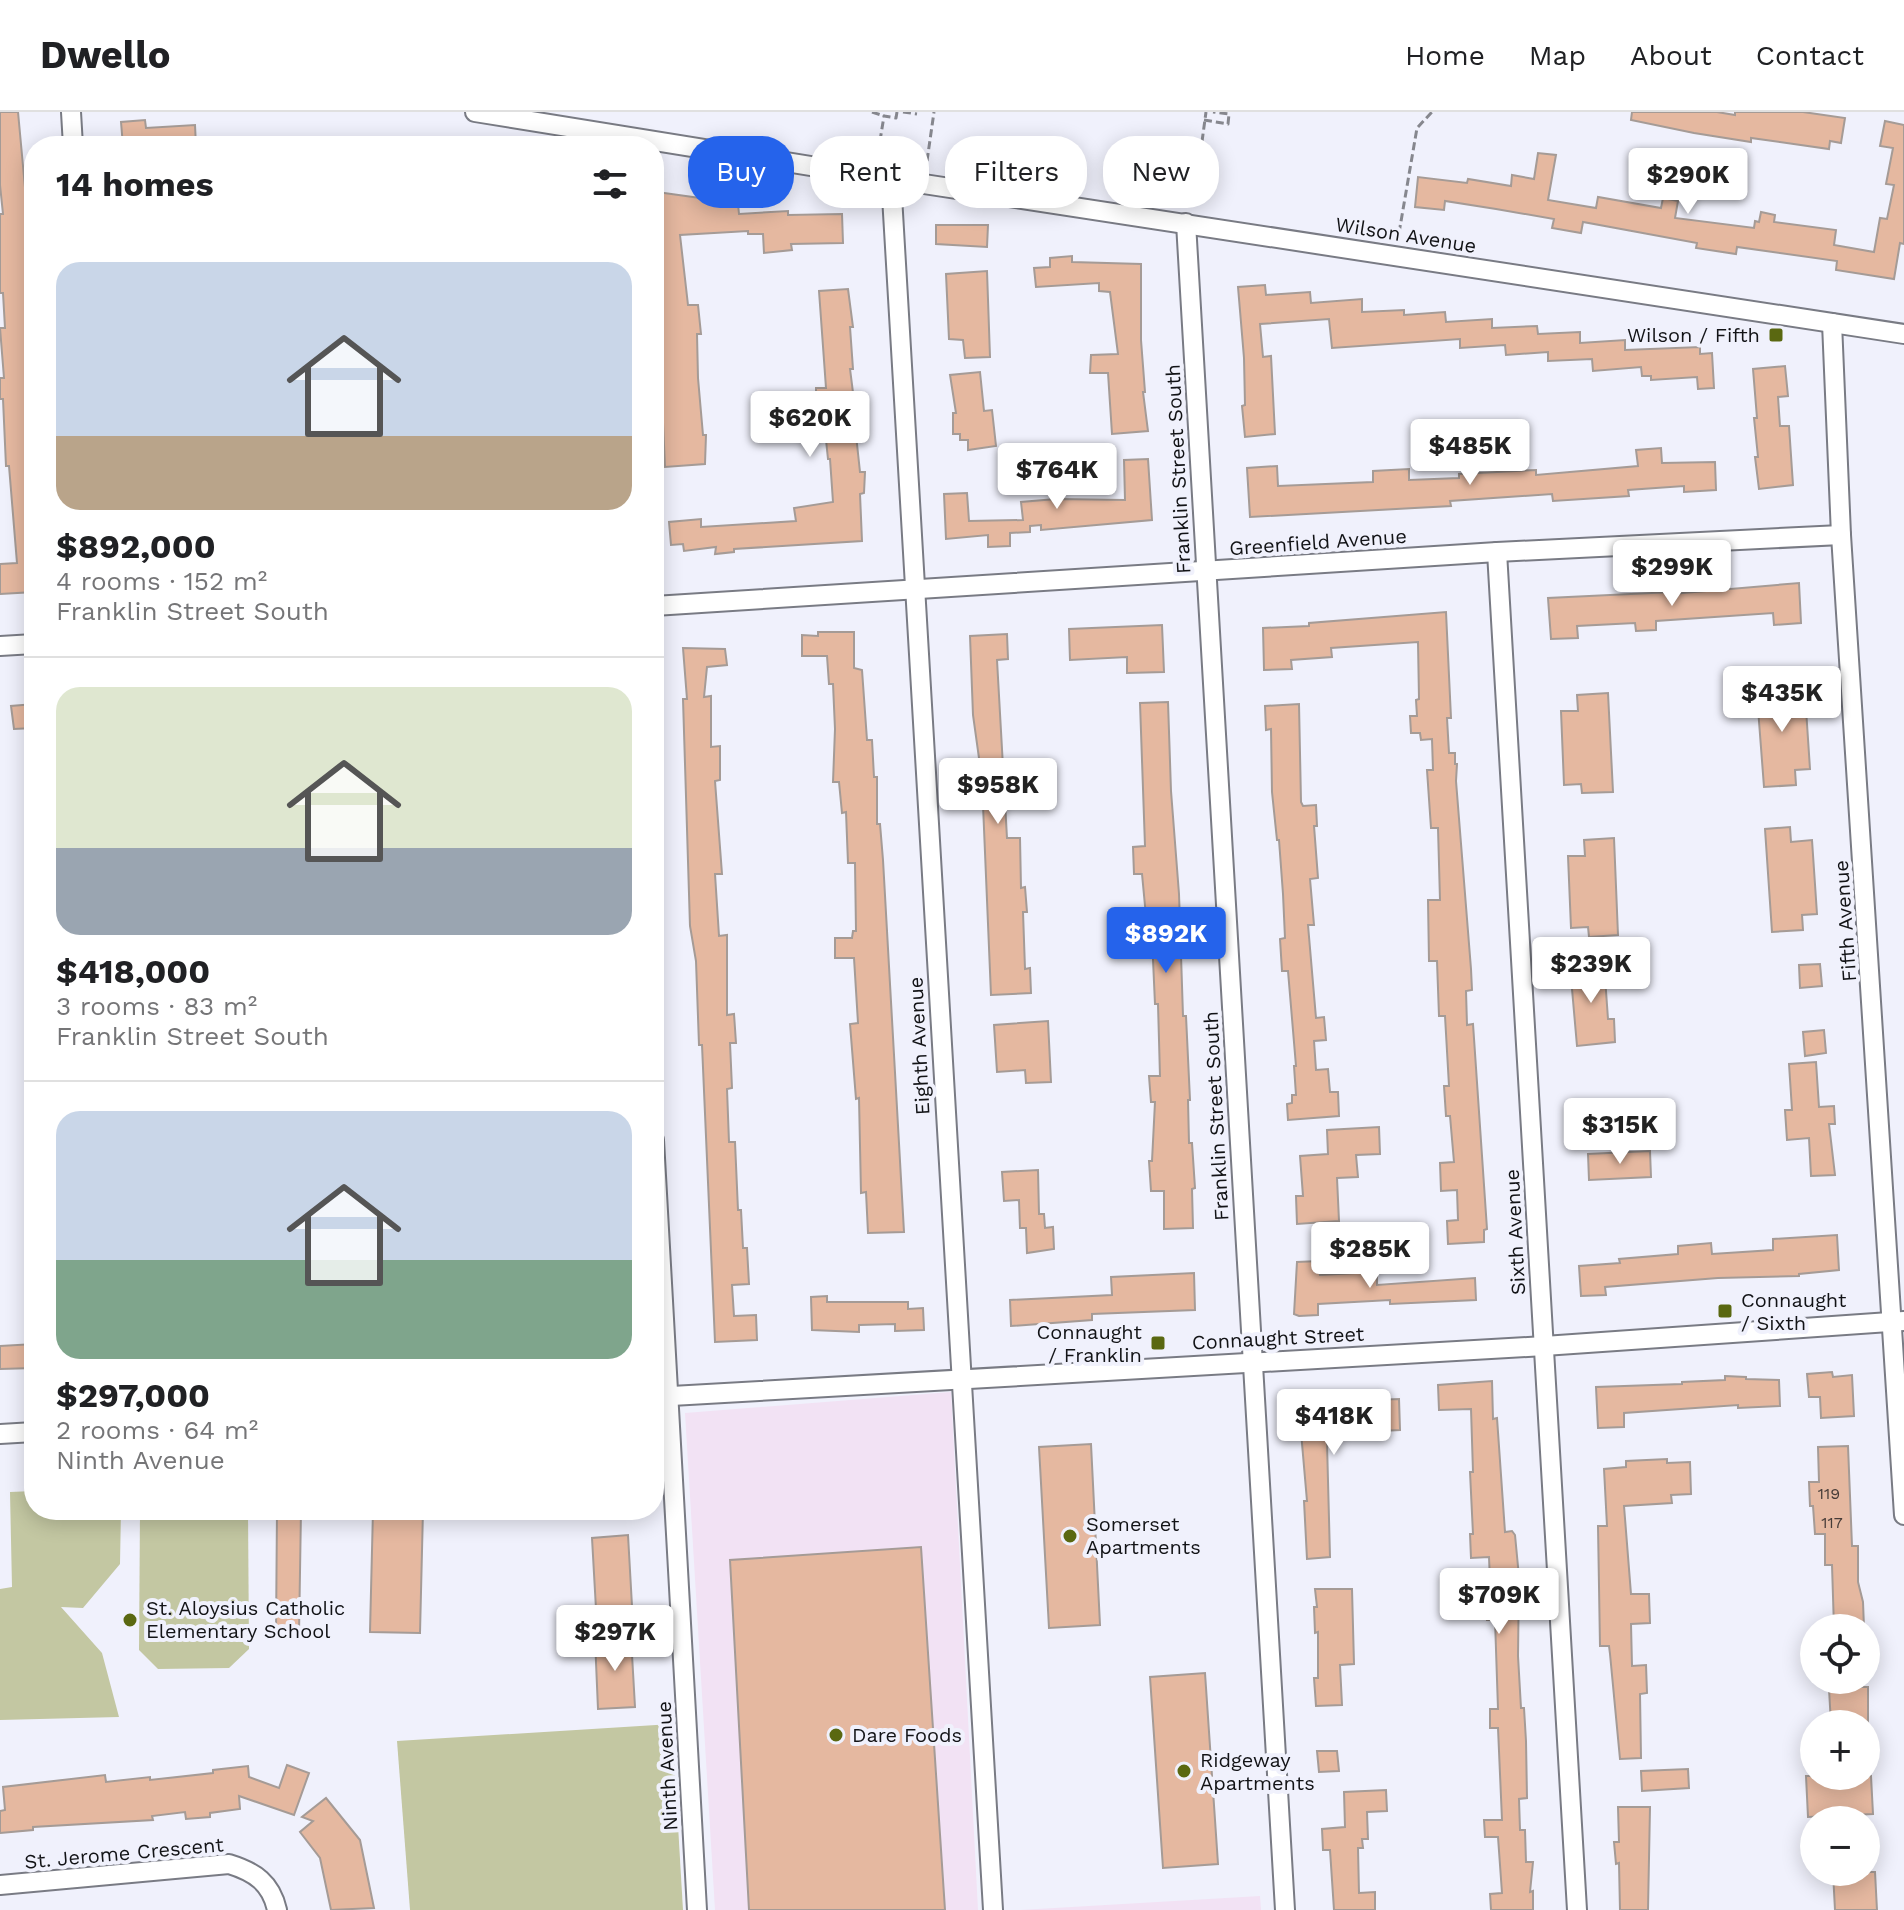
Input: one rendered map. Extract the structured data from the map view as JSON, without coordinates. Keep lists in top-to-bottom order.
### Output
{
  "streets": {
    "street": [
      "Wilson Avenue",
      "Franklin Street South",
      "Greenfield Avenue",
      "Fifth Avenue",
      "Eighth Avenue",
      "Sixth Avenue",
      "Connaught Street",
      "Ninth Avenue",
      "St. Jerome Crescent"
    ]
  },
  "crossings": [
    ["Wilson Avenue", "Franklin Street South"],
    ["Wilson Avenue", "Fifth Avenue"],
    ["Franklin Street South", "Greenfield Avenue"],
    ["Franklin Street South", "Connaught Street"],
    ["Greenfield Avenue", "Fifth Avenue"],
    ["Greenfield Avenue", "Eighth Avenue"],
    ["Greenfield Avenue", "Sixth Avenue"],
    ["Fifth Avenue", "Connaught Street"],
    ["Eighth Avenue", "Connaught Street"],
    ["Sixth Avenue", "Connaught Street"]
  ],
  "places": {
    "transit": ["Wilson / Fifth", "Connaught / Sixth", "Connaught / Franklin"],
    "other": [
      "Somerset Apartments",
      "St. Aloysius Catholic Elementary School",
      "Dare Foods",
      "Ridgeway Apartments"
    ]
  },
  "house_numbers": ["119", "117"],
  "page": {
    "header": "Dwello",
    "nav": [
      "Home",
      "Map",
      "About",
      "Contact"
    ],
    "chip": [
      "Buy",
      "Rent",
      "Filters",
      "New"
    ],
    "heading": "14 homes",
    "price": [
      "$290K",
      "$620K",
      "$485K",
      "$764K",
      "$299K",
      "$435K",
      "$958K",
      "$892K",
      "$239K",
      "$315K",
      "$285K",
      "$418K",
      "$709K",
      "$297K"
    ],
    "list": [
      {
        "name": "$892,000",
        "note": "4 rooms · 152 m² · Franklin Street South"
      },
      {
        "name": "$418,000",
        "note": "3 rooms · 83 m² · Franklin Street South"
      },
      {
        "name": "$297,000",
        "note": "2 rooms · 64 m² · Ninth Avenue"
      }
    ],
    "map_buttons": ["+", "−"]
  }
}
